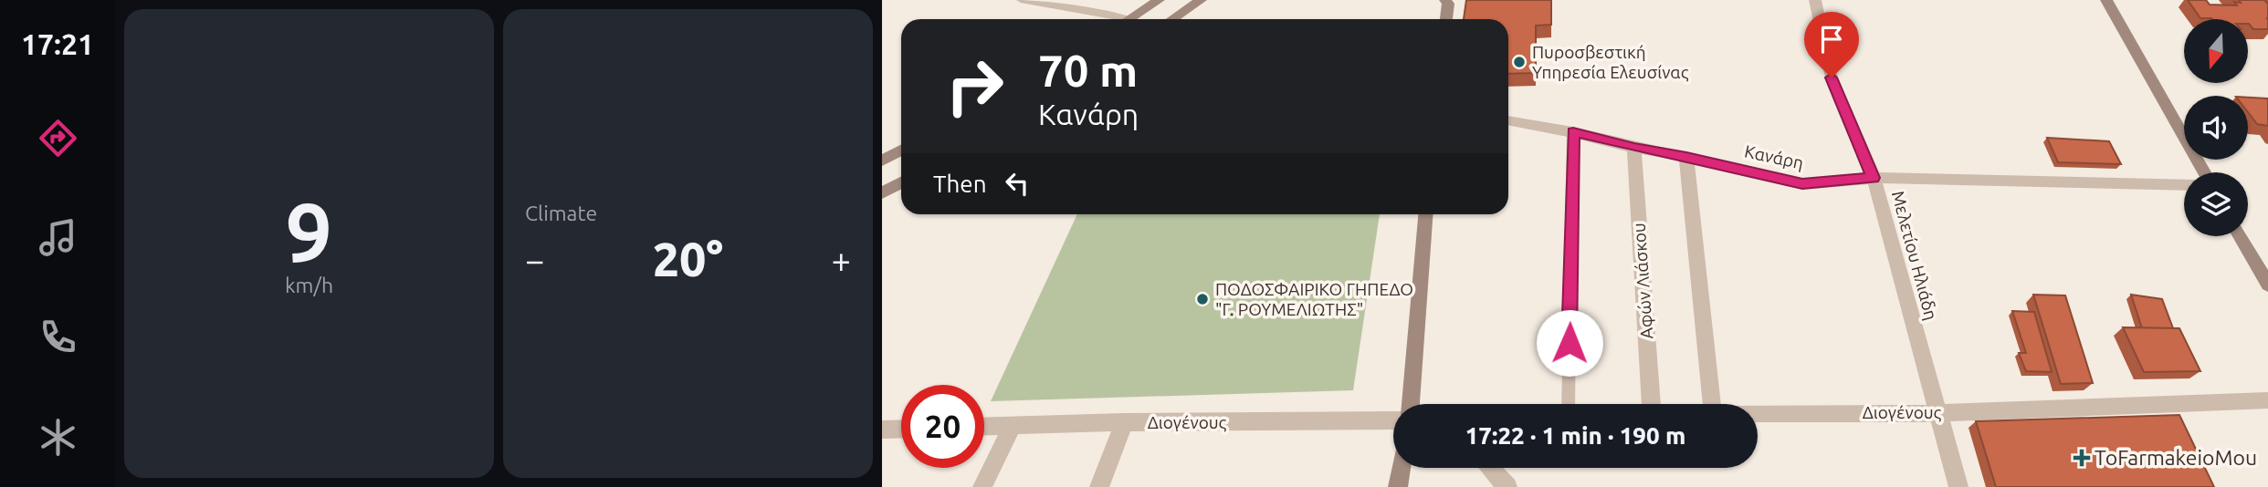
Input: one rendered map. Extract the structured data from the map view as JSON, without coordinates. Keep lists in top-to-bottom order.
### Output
{
  "streets": {
    "street": [
      "Κανάρη",
      "Μελετίου Ηλιάδη",
      "Αφών Λιάσκου",
      "Διογένους"
    ]
  },
  "crossings": [
    ["Κανάρη", "Μελετίου Ηλιάδη"],
    ["Κανάρη", "Αφών Λιάσκου"],
    ["Μελετίου Ηλιάδη", "Διογένους"]
  ],
  "places": {
    "other": ["Πυροσβεστική Υπηρεσία Ελευσίνας", "ΠΟΔΟΣΦΑΙΡΙΚΟ ΓΗΠΕΔΟ \"Γ. ΡΟΥΜΕΛΙΩΤΗΣ\""],
    "health": ["ToFarmakeioMou"]
  },
  "north": "bottom",
  "page": {
    "tabs": "17:21",
    "tile": [
      ["9", "km/h"],
      "Climate"
    ],
    "turn": ["70 m", "Κανάρη"],
    "then": "Then",
    "heat": ["−", "20°", "+"],
    "limit": "20",
    "trip": "17:22 · 1 min · 190 m"
  }
}
